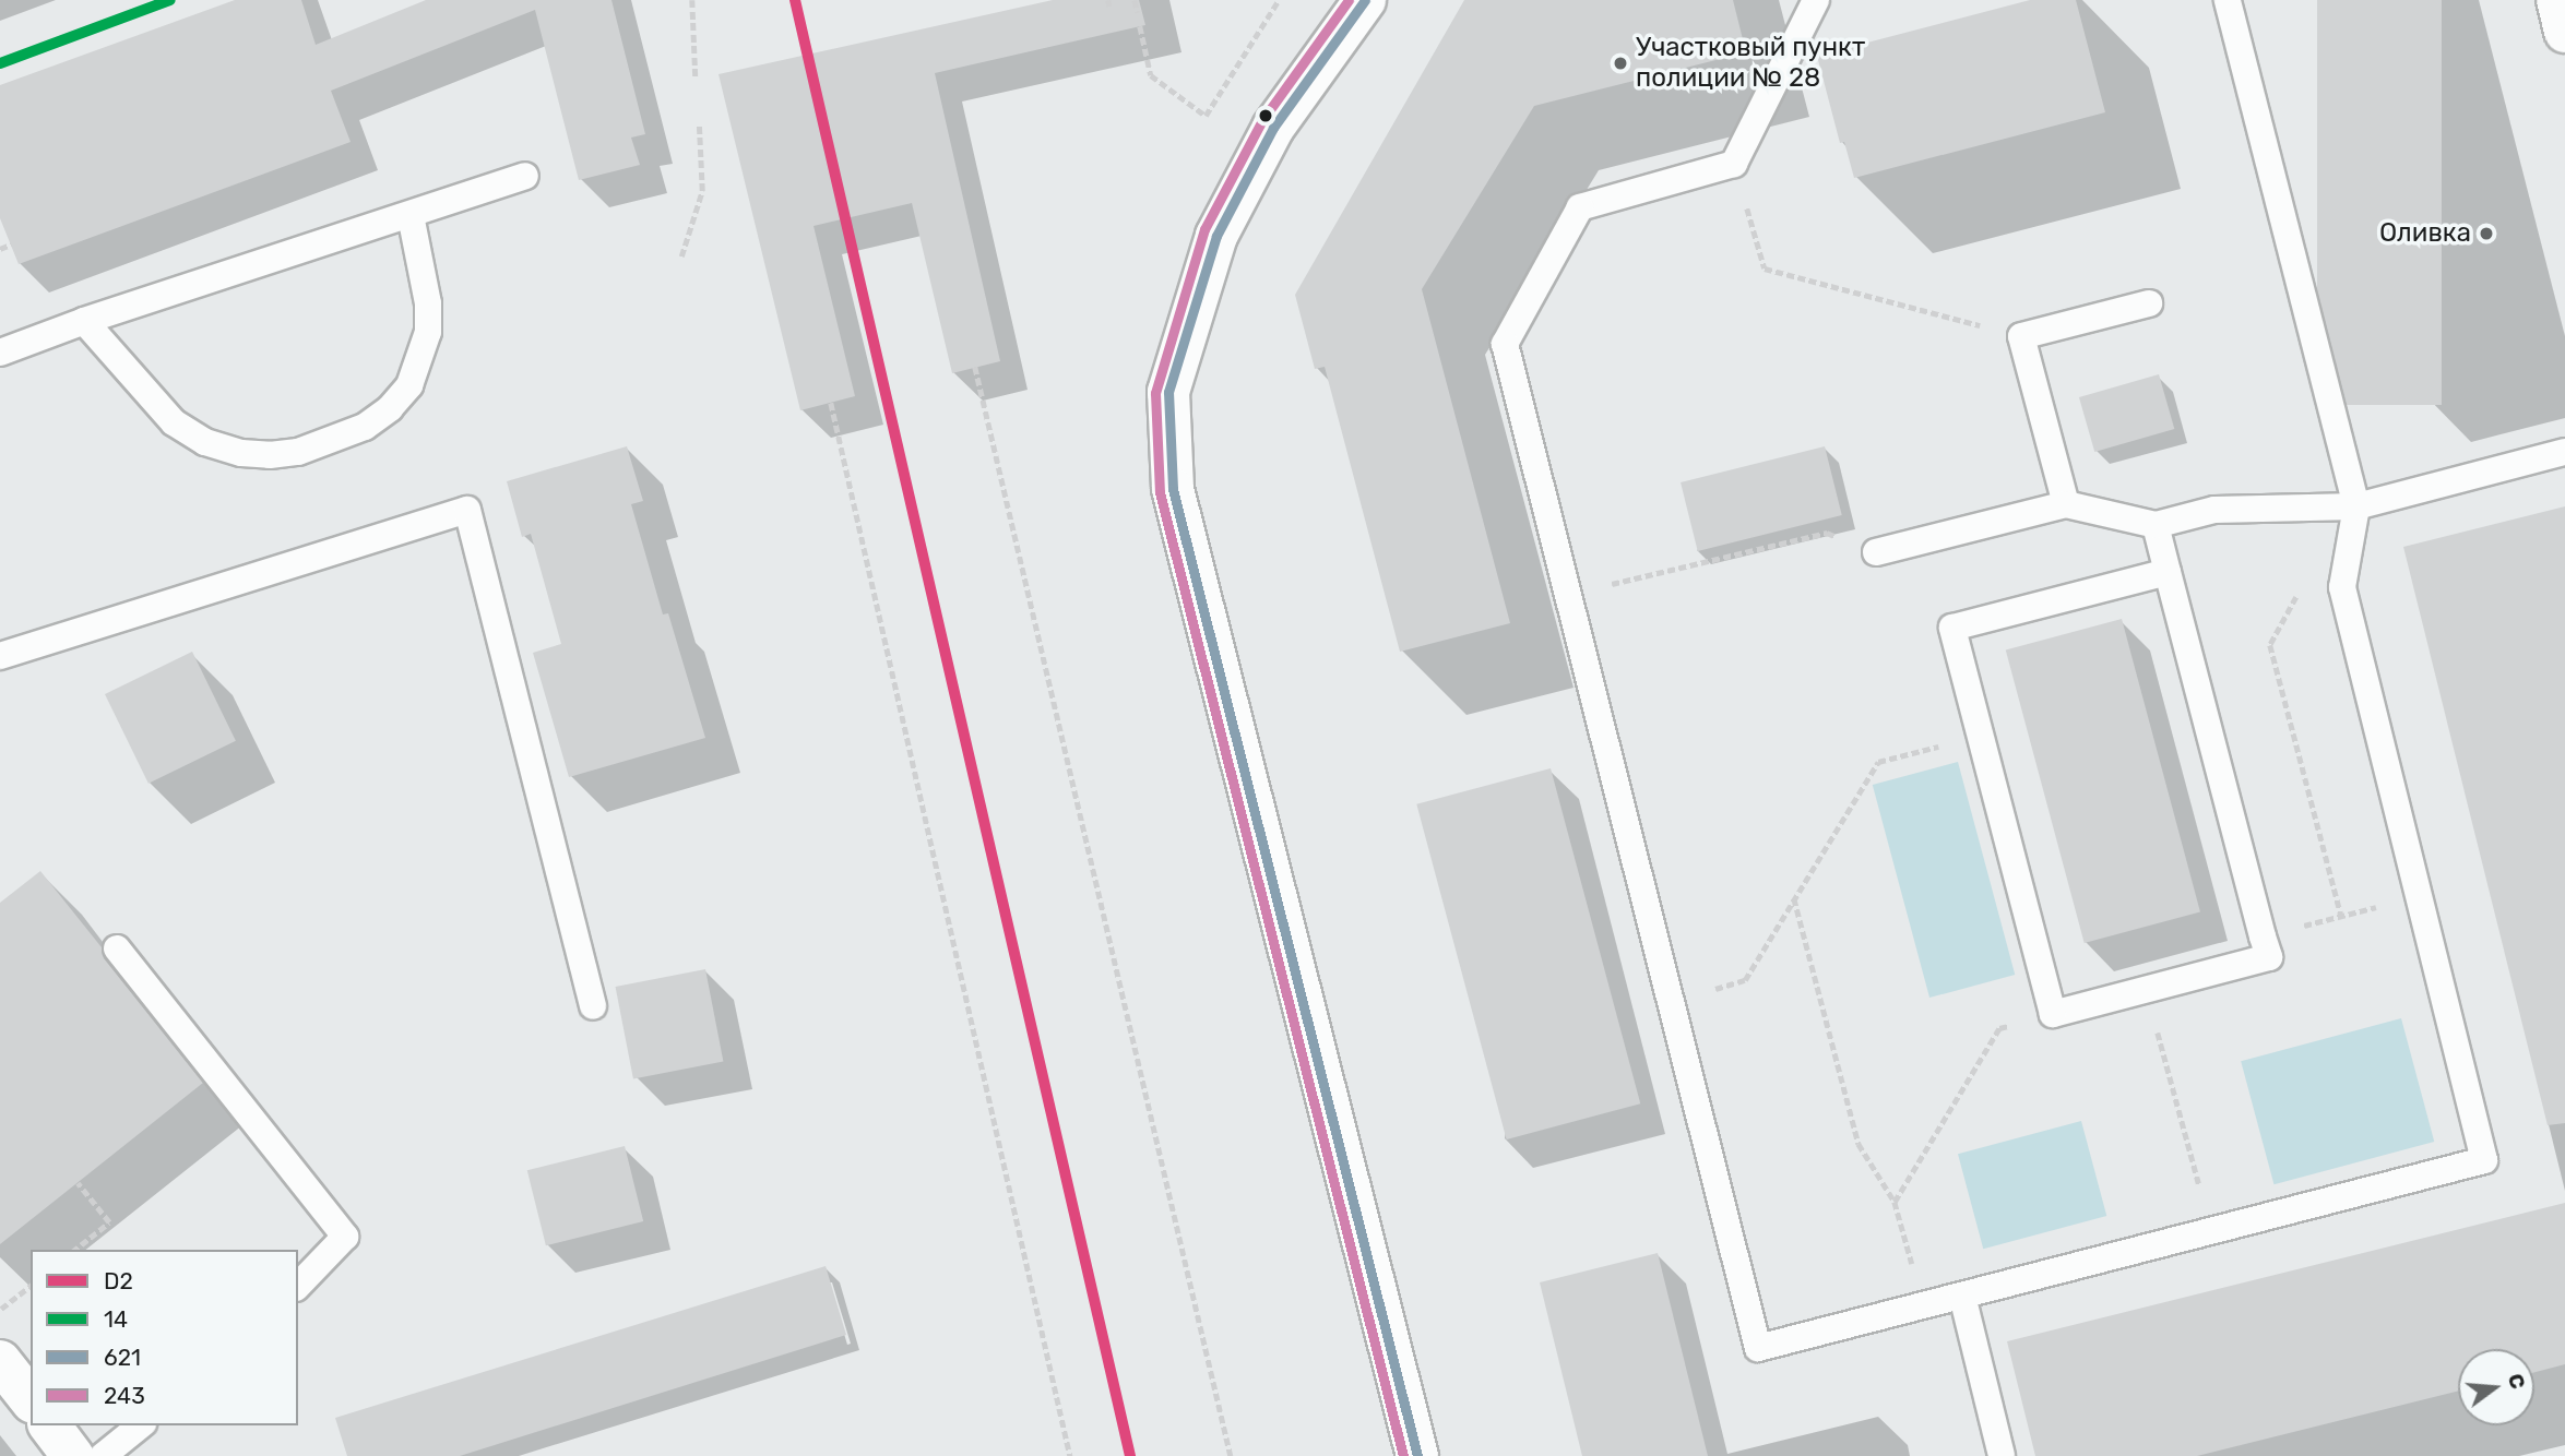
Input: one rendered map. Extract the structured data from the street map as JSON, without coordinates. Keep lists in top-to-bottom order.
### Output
{
  "places": ["Участковый пункт полиции № 28", "Оливка"],
  "lines": [
    "transit line D2",
    "transit line 14",
    "transit line 621",
    "transit line 243"
  ],
  "legend": [
    "D2",
    "14",
    "621",
    "243"
  ],
  "north": "right"
}
